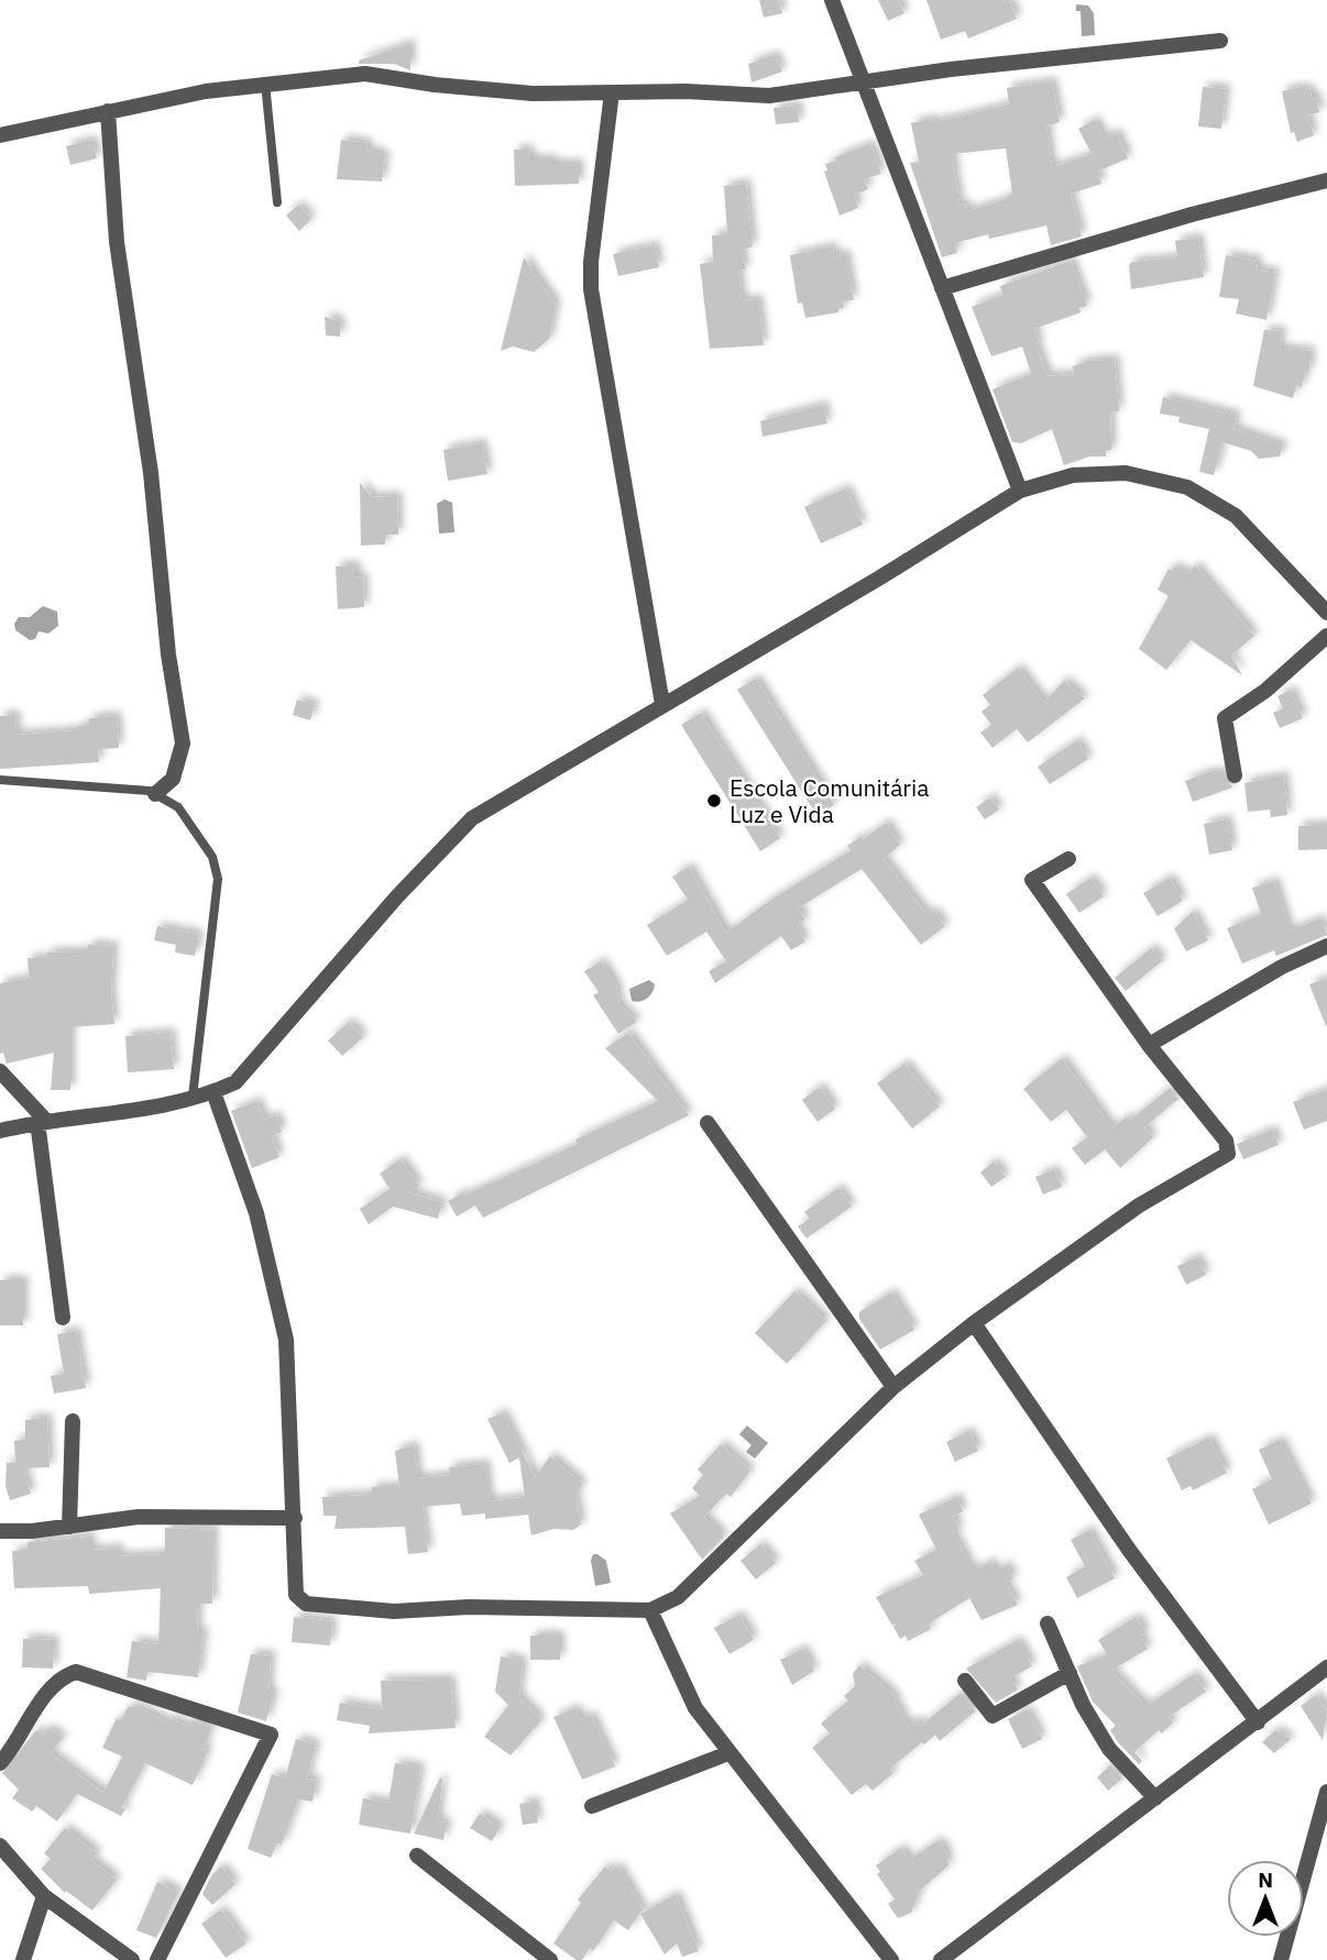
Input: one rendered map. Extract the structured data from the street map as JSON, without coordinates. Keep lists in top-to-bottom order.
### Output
{
  "places": ["Escola Comunitária Luz e Vida"],
  "north": "top"
}
